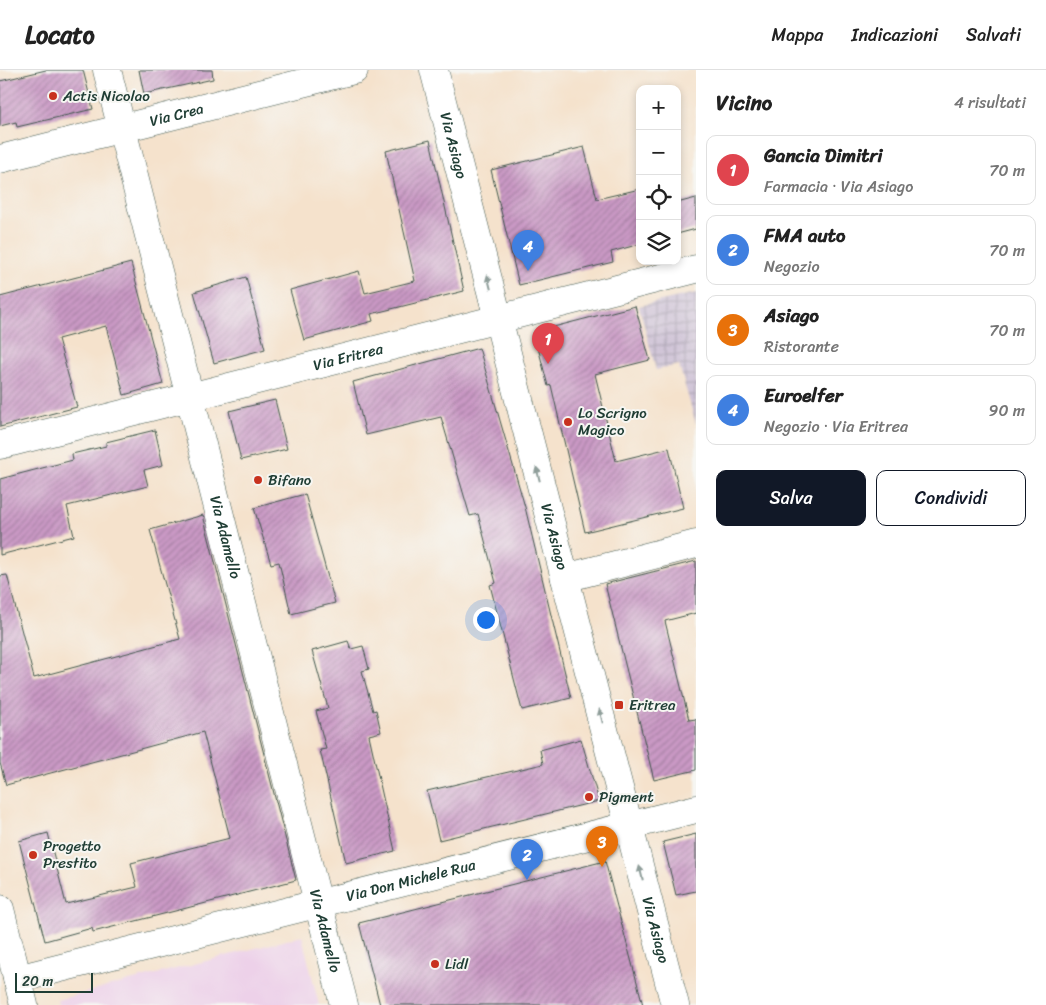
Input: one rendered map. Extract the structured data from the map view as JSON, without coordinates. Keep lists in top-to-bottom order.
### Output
{
  "streets": {
    "street": [
      "Via Crea",
      "Via Asiago",
      "Via Eritrea",
      "Via Adamello",
      "Via Don Michele Rua"
    ]
  },
  "crossings": [
    ["Via Crea", "Via Adamello"],
    ["Via Asiago", "Via Eritrea"],
    ["Via Asiago", "Via Don Michele Rua"],
    ["Via Eritrea", "Via Adamello"],
    ["Via Adamello", "Via Don Michele Rua"]
  ],
  "one_way": ["Via Asiago"],
  "places": {
    "other": [
      "Actis Nicolao",
      "Lo Scrigno Magico",
      "Bifano",
      "Pigment",
      "Progetto Prestito",
      "Lidl"
    ],
    "transit": ["Eritrea"]
  },
  "scale_bar": "20 m",
  "page": {
    "header": "Locato",
    "nav": ["Mappa", "Indicazioni", "Salvati"],
    "heading": ["Vicino", "4 risultati"],
    "map_buttons": ["+", "−"],
    "list": [
      {
        "mark": "1",
        "name": "Gancia Dimitri",
        "note": "Farmacia · Via Asiago",
        "value": "70 m"
      },
      {
        "mark": "2",
        "name": "FMA auto",
        "note": "Negozio",
        "value": "70 m"
      },
      {
        "mark": "3",
        "name": "Asiago",
        "note": "Ristorante",
        "value": "70 m"
      },
      {
        "mark": "4",
        "name": "Euroelfer",
        "note": "Negozio · Via Eritrea",
        "value": "90 m"
      }
    ],
    "pins": [
      "4",
      "1",
      "3",
      "2"
    ],
    "buttons": ["Salva", "Condividi"],
    "scale": "20 m"
  }
}
